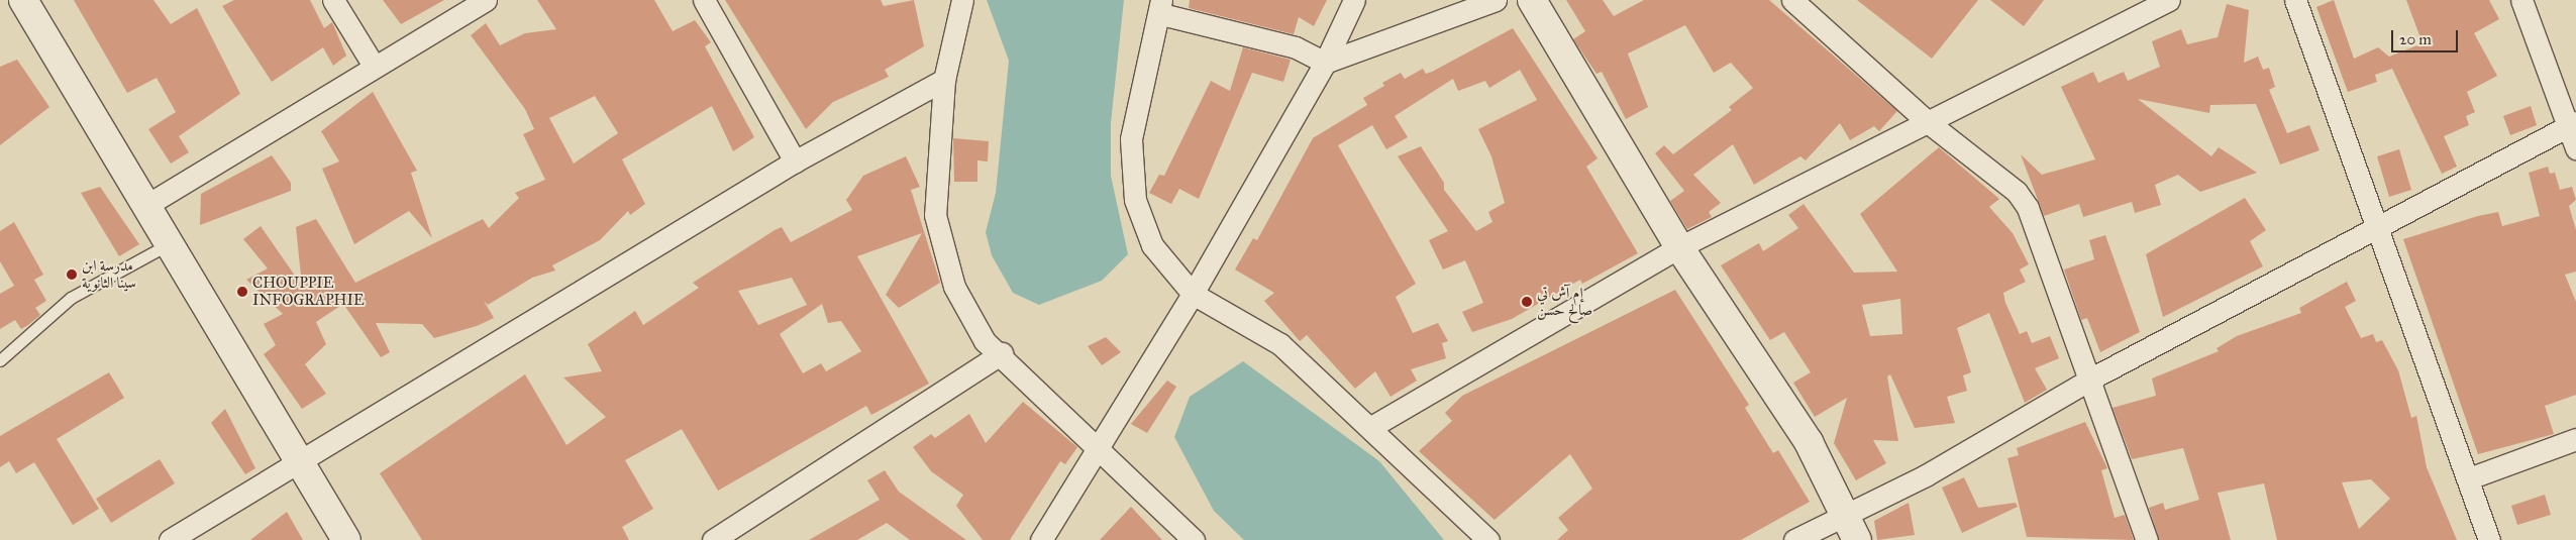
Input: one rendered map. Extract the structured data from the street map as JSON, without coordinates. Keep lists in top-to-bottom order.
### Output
{
  "places": ["مدرسة ابن سينا الثانوية", "CHOUPPIE INFOGRAPHIE", "إم آش تي صالح حسن"],
  "scale_bar": "20 m"
}
